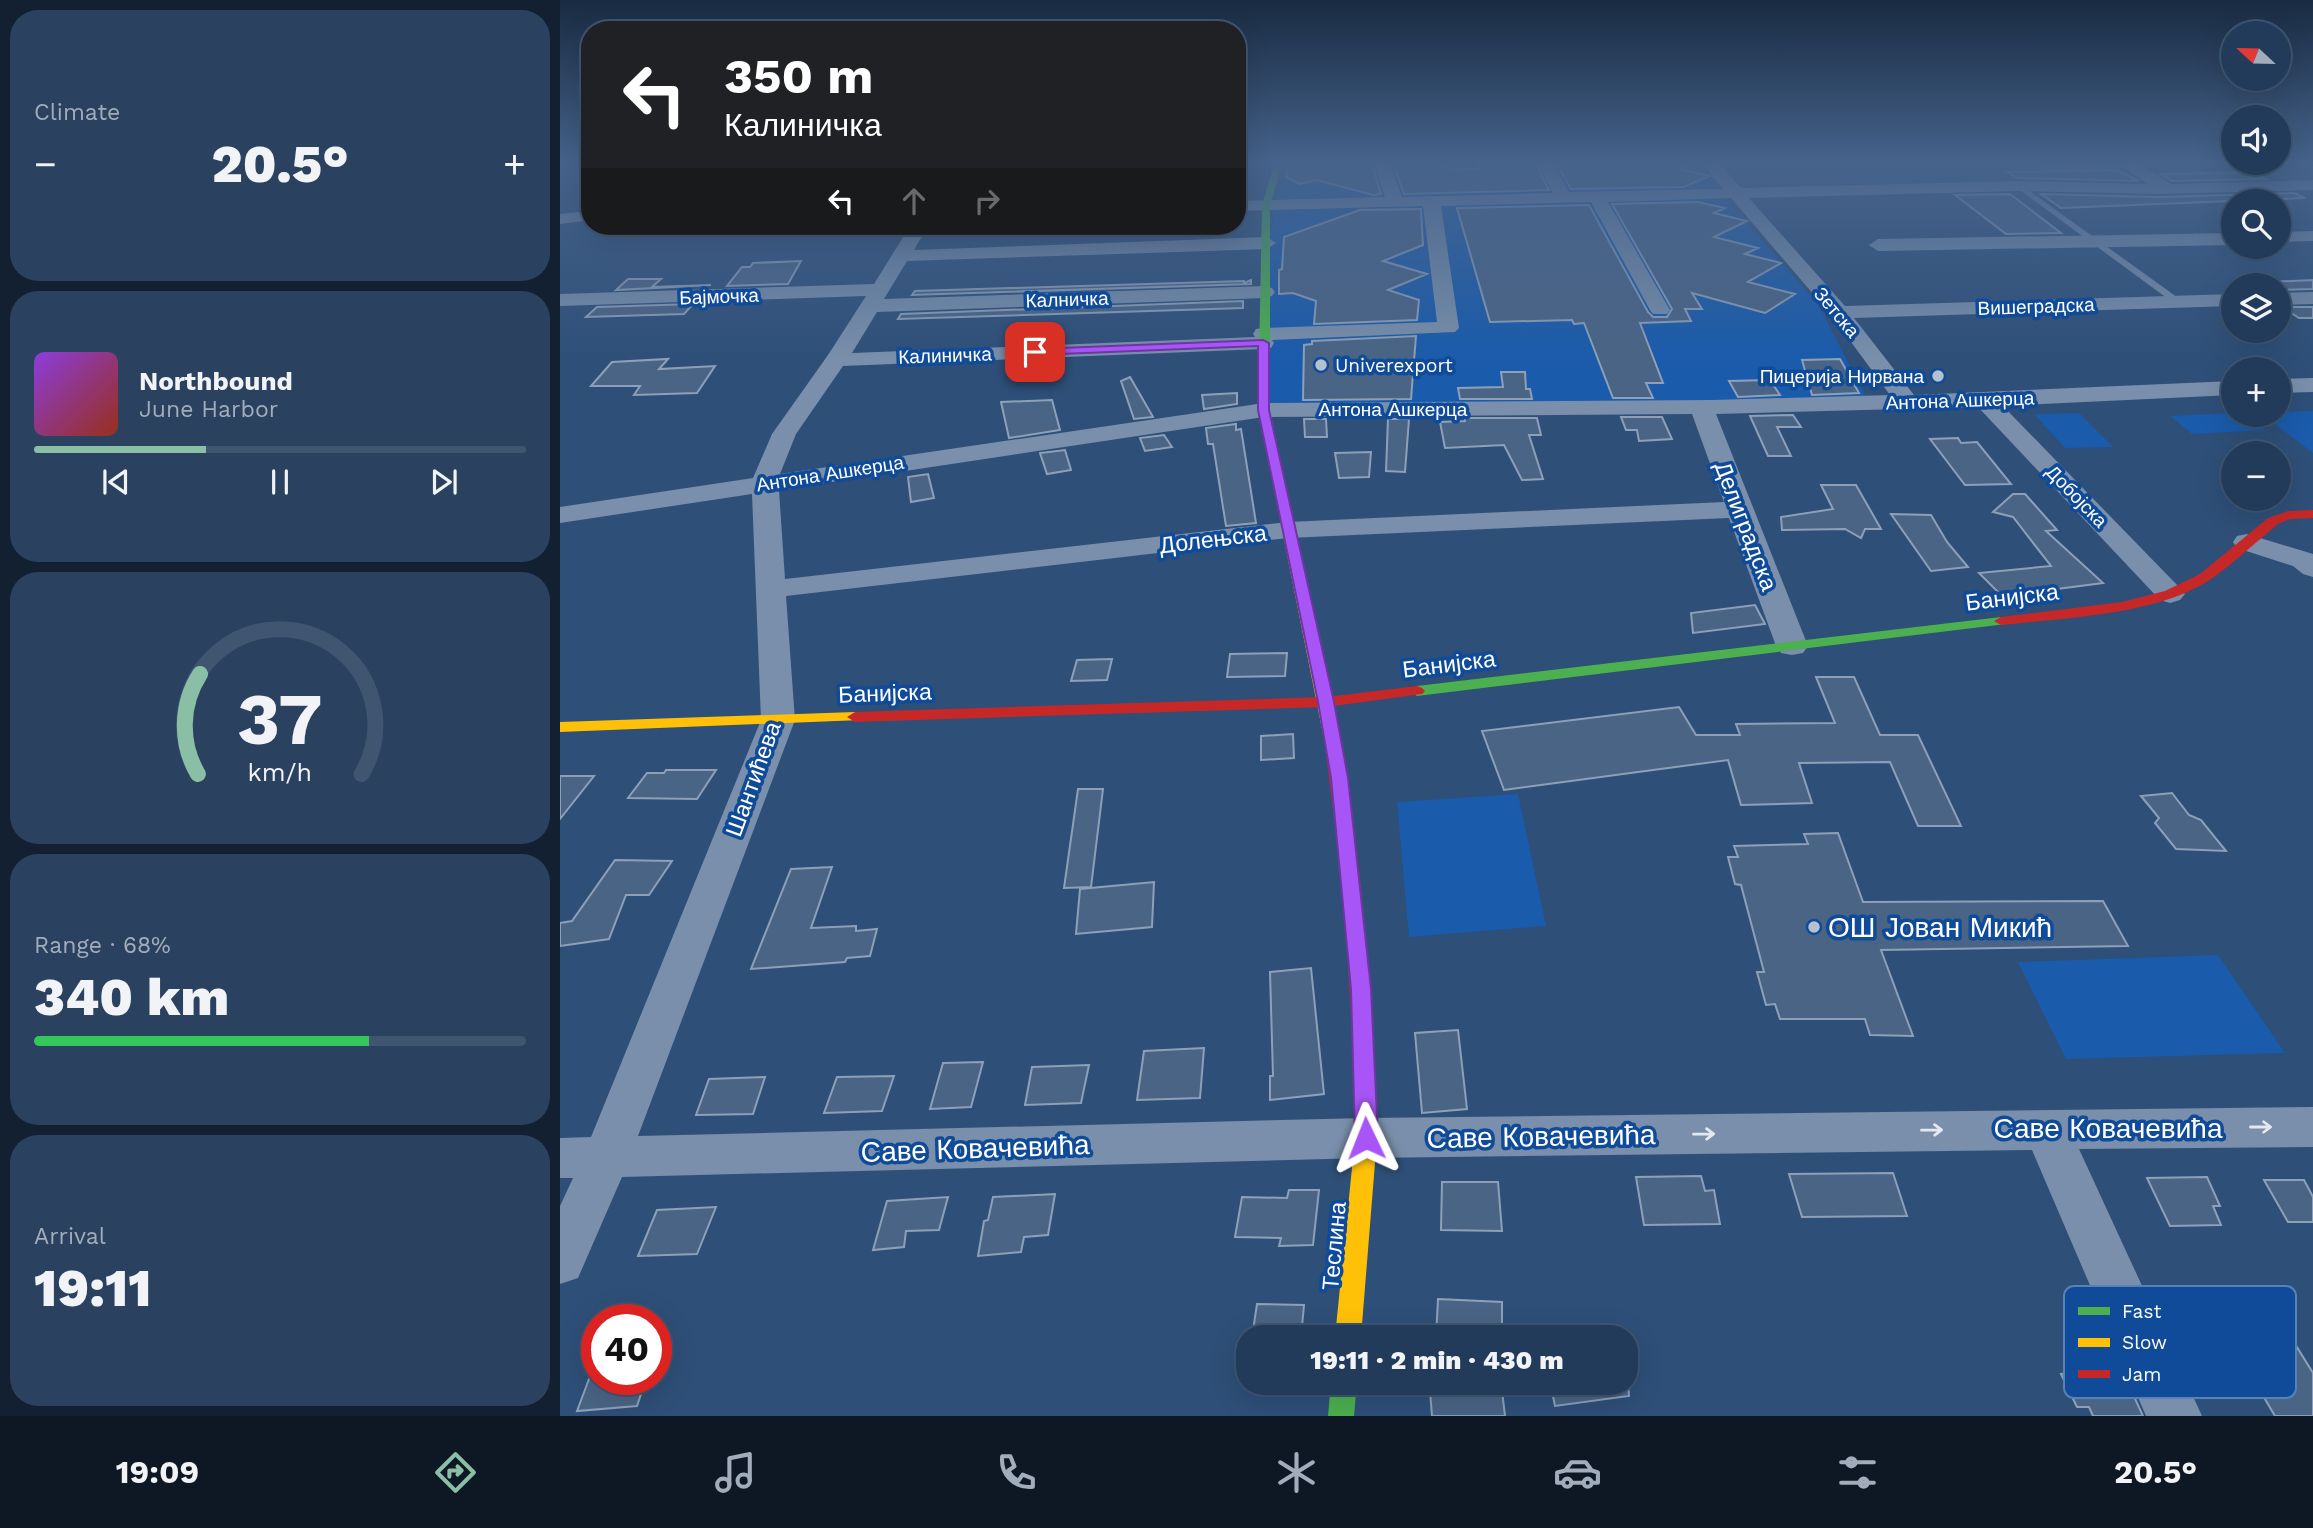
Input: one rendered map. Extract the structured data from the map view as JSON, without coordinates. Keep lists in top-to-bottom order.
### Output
{
  "streets": {
    "street": [
      "Бајмочка",
      "Калничка",
      "Вишеградска",
      "Зетска",
      "Калиничка",
      "Антона Ашкерца",
      "Добојска",
      "Делиградска",
      "Долењска",
      "Банијска",
      "Шантићева",
      "Саве Ковачевића",
      "Теслина"
    ]
  },
  "crossings": [
    ["Бајмочка", "Калничка"],
    ["Бајмочка", "Шантићева"],
    ["Калничка", "Шантићева"],
    ["Калничка", "Теслина"],
    ["Вишеградска", "Зетска"],
    ["Зетска", "Антона Ашкерца"],
    ["Калиничка", "Шантићева"],
    ["Калиничка", "Теслина"],
    ["Антона Ашкерца", "Добојска"],
    ["Антона Ашкерца", "Делиградска"],
    ["Антона Ашкерца", "Шантићева"],
    ["Антона Ашкерца", "Теслина"],
    ["Добојска", "Банијска"],
    ["Делиградска", "Долењска"],
    ["Делиградска", "Банијска"],
    ["Долењска", "Шантићева"],
    ["Долењска", "Теслина"],
    ["Банијска", "Шантићева"],
    ["Банијска", "Теслина"],
    ["Шантићева", "Саве Ковачевића"],
    ["Саве Ковачевића", "Теслина"]
  ],
  "one_way": ["Саве Ковачевића"],
  "places": ["Univerexport", "Пицерија Нирвана", "ОШ Јован Микић"],
  "legend": ["Fast", "Slow", "Jam"],
  "north": "left",
  "page": {
    "tile": [
      "Climate",
      ["Range · 68%", "340 km"],
      ["Arrival", "19:11"]
    ],
    "map_buttons": ["+", "−"],
    "turn": ["350 m", "Калиничка"],
    "heat": ["−", "20.5°", "+"],
    "song": ["Northbound", "June Harbor"],
    "limit": "40",
    "trip": "19:11 · 2 min · 430 m",
    "tabs": ["19:09", "20.5°"],
    "gauge": ["37", "km/h"]
  }
}
